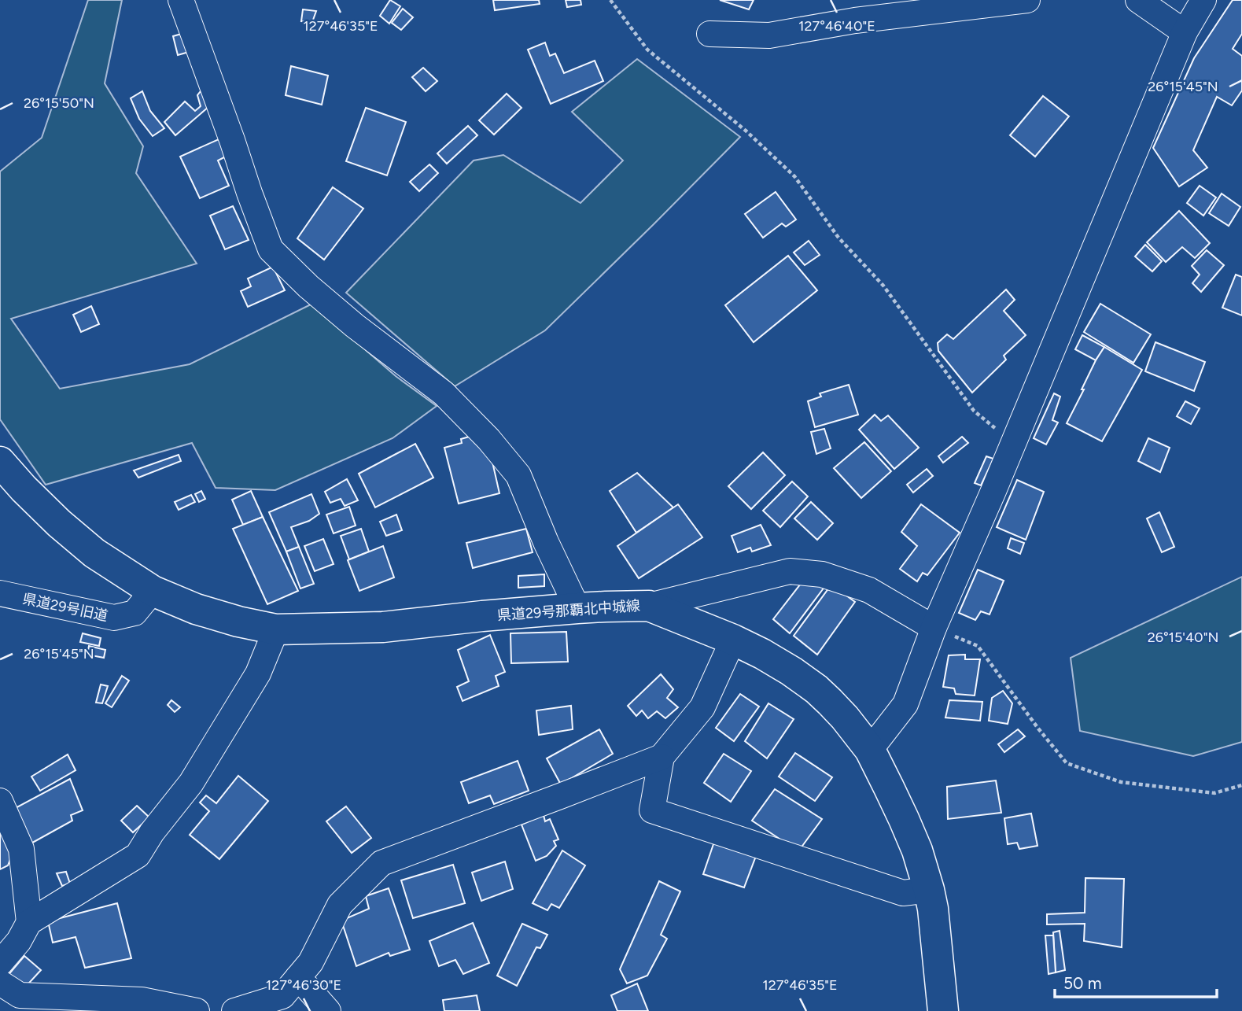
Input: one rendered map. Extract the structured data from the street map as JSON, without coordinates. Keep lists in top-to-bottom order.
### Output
{
  "streets": {
    "main road": ["県道29号那覇北中城線"],
    "street": ["県道29号旧道"]
  },
  "crossings": [
    ["県道29号旧道", "県道29号那覇北中城線"]
  ],
  "scale_bar": "50 m",
  "coordinates": [
    "127°46'35\"E",
    "127°46'40\"E",
    "26°15'45\"N",
    "26°15'50\"N",
    "26°15'40\"N",
    "127°46'30\"E"
  ]
}
